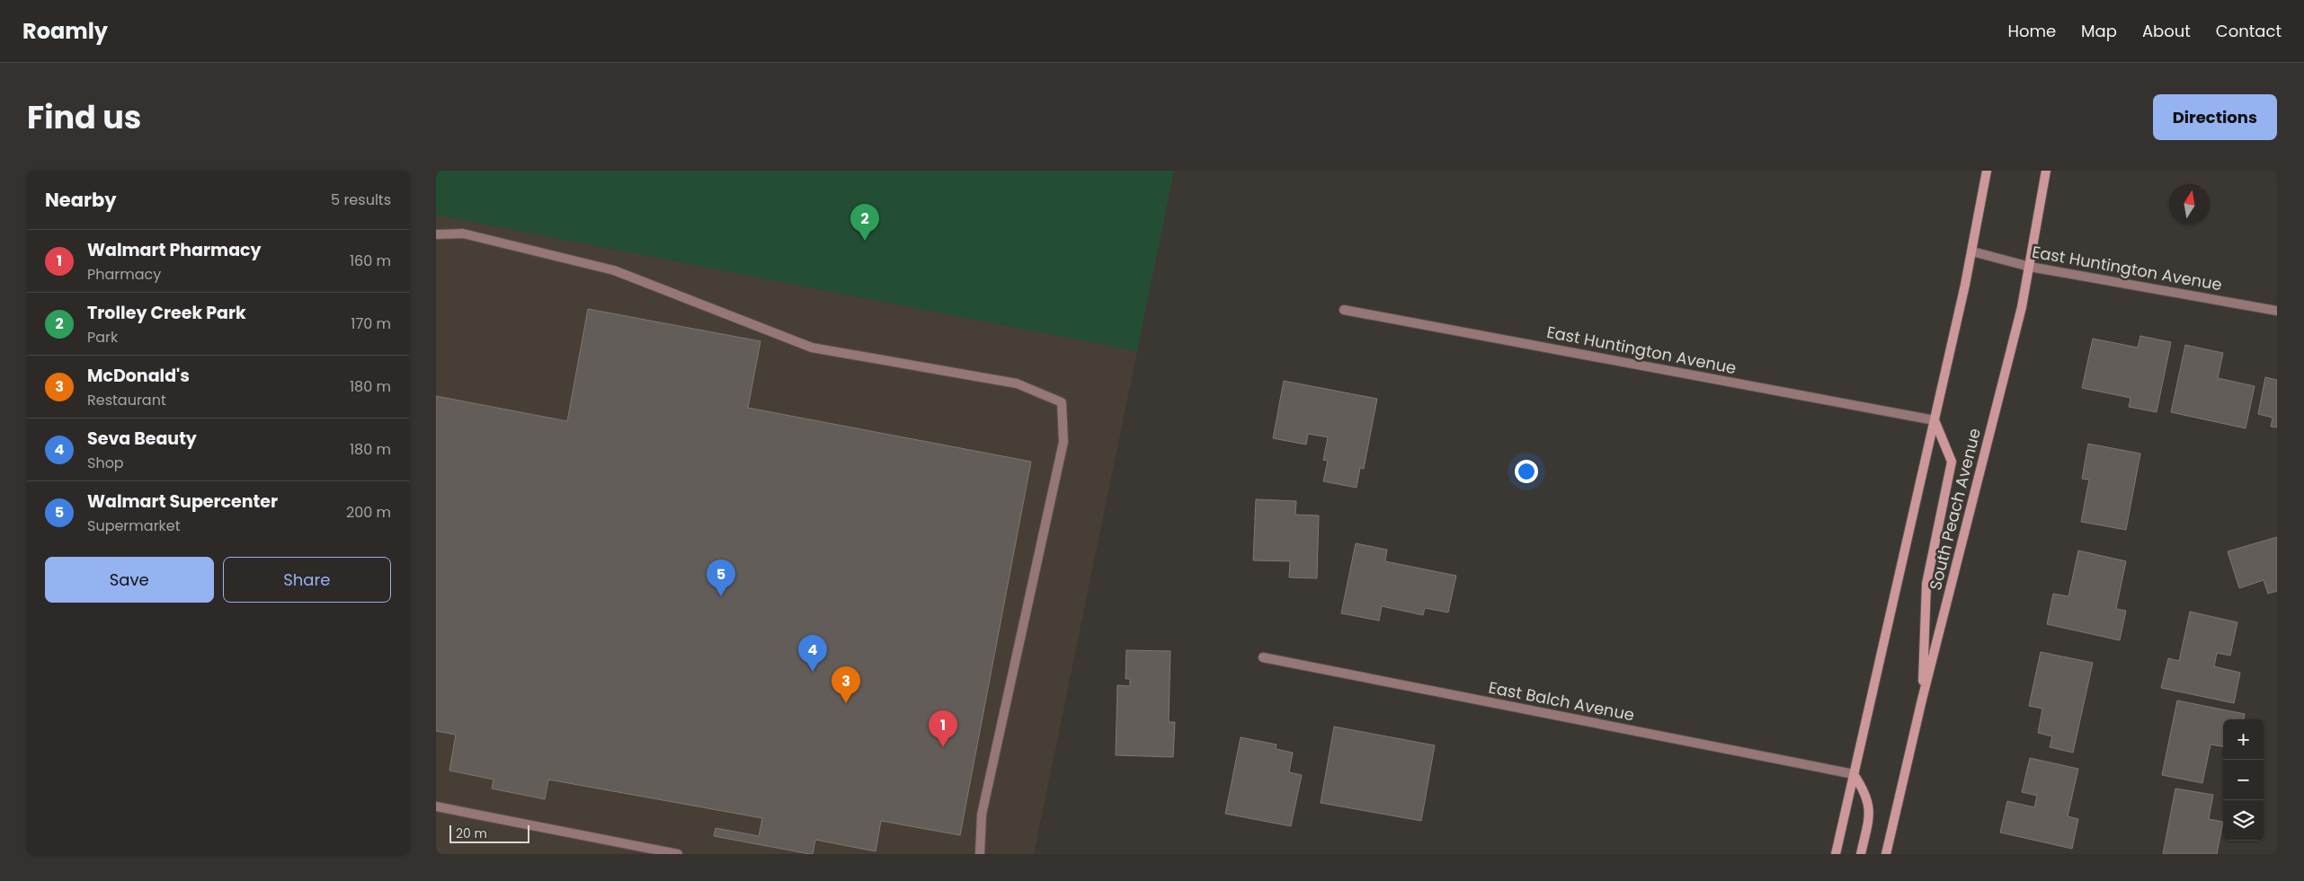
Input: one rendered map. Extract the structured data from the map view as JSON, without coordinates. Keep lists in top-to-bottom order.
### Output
{
  "streets": {
    "main road": ["South Peach Avenue"],
    "street": ["East Huntington Avenue", "East Balch Avenue"]
  },
  "crossings": [
    ["East Huntington Avenue", "South Peach Avenue"]
  ],
  "scale_bar": "20 m",
  "north": "top",
  "page": {
    "header": "Roamly",
    "nav": [
      "Home",
      "Map",
      "About",
      "Contact"
    ],
    "title": "Find us",
    "buttons": [
      "Directions",
      ["Save", "Share"]
    ],
    "heading": ["Nearby", "5 results"],
    "pins": [
      "2",
      "5",
      "4",
      "3",
      "1"
    ],
    "list": [
      {
        "mark": "1",
        "name": "Walmart Pharmacy",
        "note": "Pharmacy",
        "value": "160 m"
      },
      {
        "mark": "2",
        "name": "Trolley Creek Park",
        "note": "Park",
        "value": "170 m"
      },
      {
        "mark": "3",
        "name": "McDonald's",
        "note": "Restaurant",
        "value": "180 m"
      },
      {
        "mark": "4",
        "name": "Seva Beauty",
        "note": "Shop",
        "value": "180 m"
      },
      {
        "mark": "5",
        "name": "Walmart Supercenter",
        "note": "Supermarket",
        "value": "200 m"
      }
    ],
    "map_buttons": ["+", "−"],
    "scale": "20 m"
  }
}
